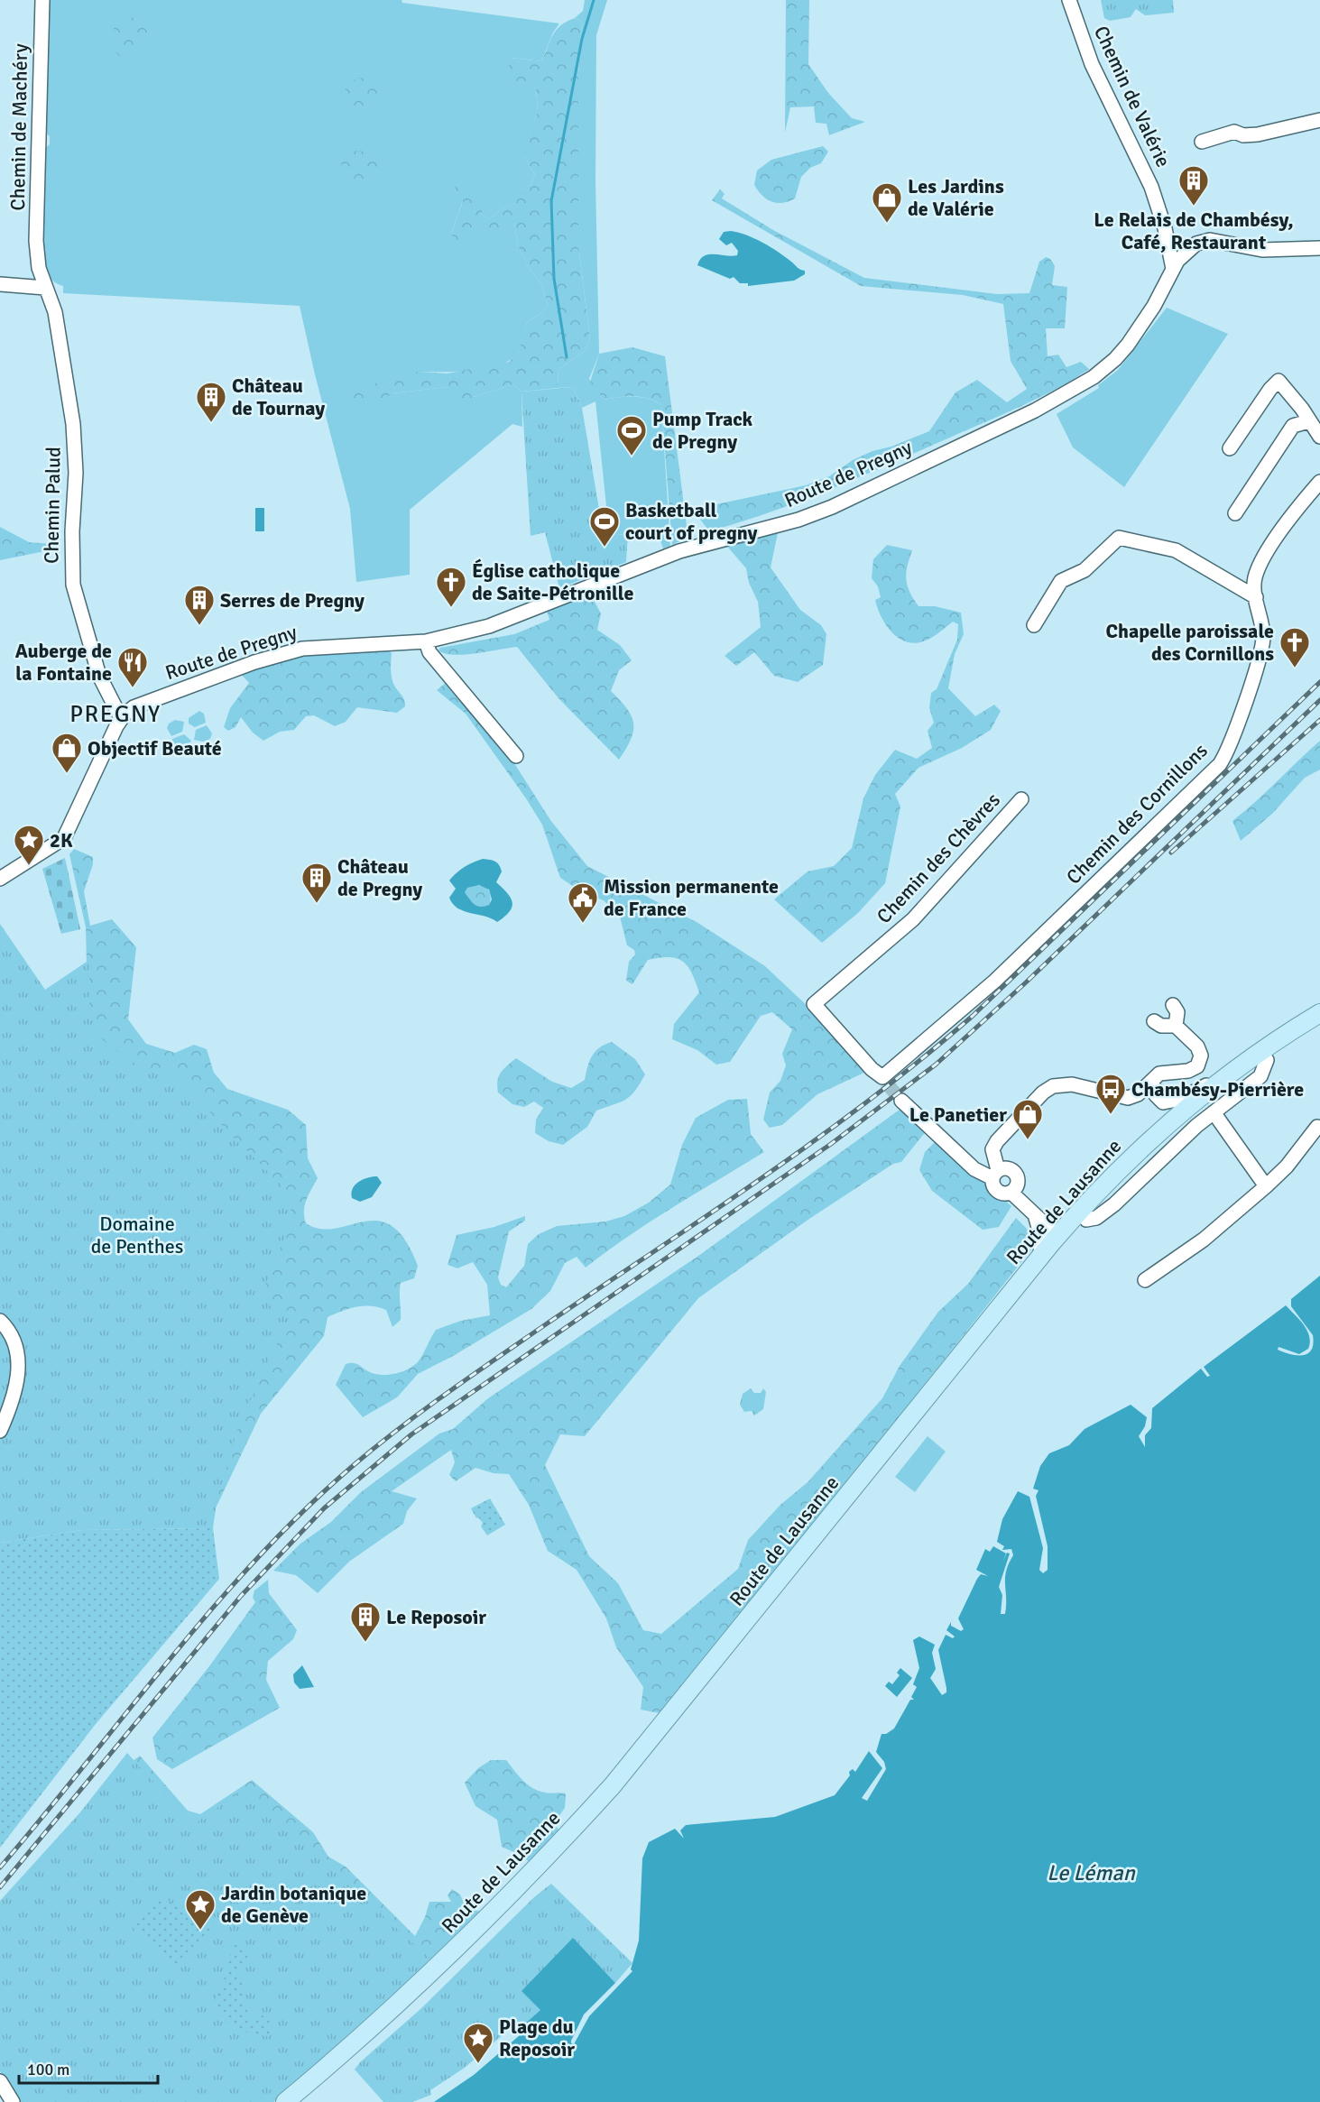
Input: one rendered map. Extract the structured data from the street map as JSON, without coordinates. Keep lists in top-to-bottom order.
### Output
{
  "streets": {
    "main road": ["Route de Lausanne"],
    "street": [
      "Chemin de Valérie",
      "Chemin de Machéry",
      "Route de Pregny",
      "Chemin Palud",
      "Chemin des Cornillons",
      "Chemin des Chèvres"
    ]
  },
  "crossings": [
    ["Chemin de Valérie", "Route de Pregny"],
    ["Chemin de Machéry", "Chemin Palud"],
    ["Route de Pregny", "Chemin Palud"],
    ["Chemin des Cornillons", "Chemin des Chèvres"]
  ],
  "districts": ["PREGNY"],
  "water": ["Le Léman"],
  "parks": ["Domaine de Penthes"],
  "places": {
    "building": [
      "Le Relais de Chambésy, Café, Restaurant",
      "Château de Tournay",
      "Serres de Pregny",
      "Château de Pregny",
      "Le Reposoir"
    ],
    "shop": ["Les Jardins de Valérie", "Objectif Beauté", "Le Panetier"],
    "sports": ["Pump Track de Pregny", "Basketball court of pregny"],
    "church": ["Église catholique de Saite-Pétronille", "Chapelle paroissale des Cornillons"],
    "restaurant": ["Auberge de la Fontaine"],
    "place": ["2K", "Jardin botanique de Genève", "Plage du Reposoir"],
    "public building": ["Mission permanente de France"],
    "bus stop": ["Chambésy-Pierrière"]
  },
  "scale_bar": "100 m"
}
